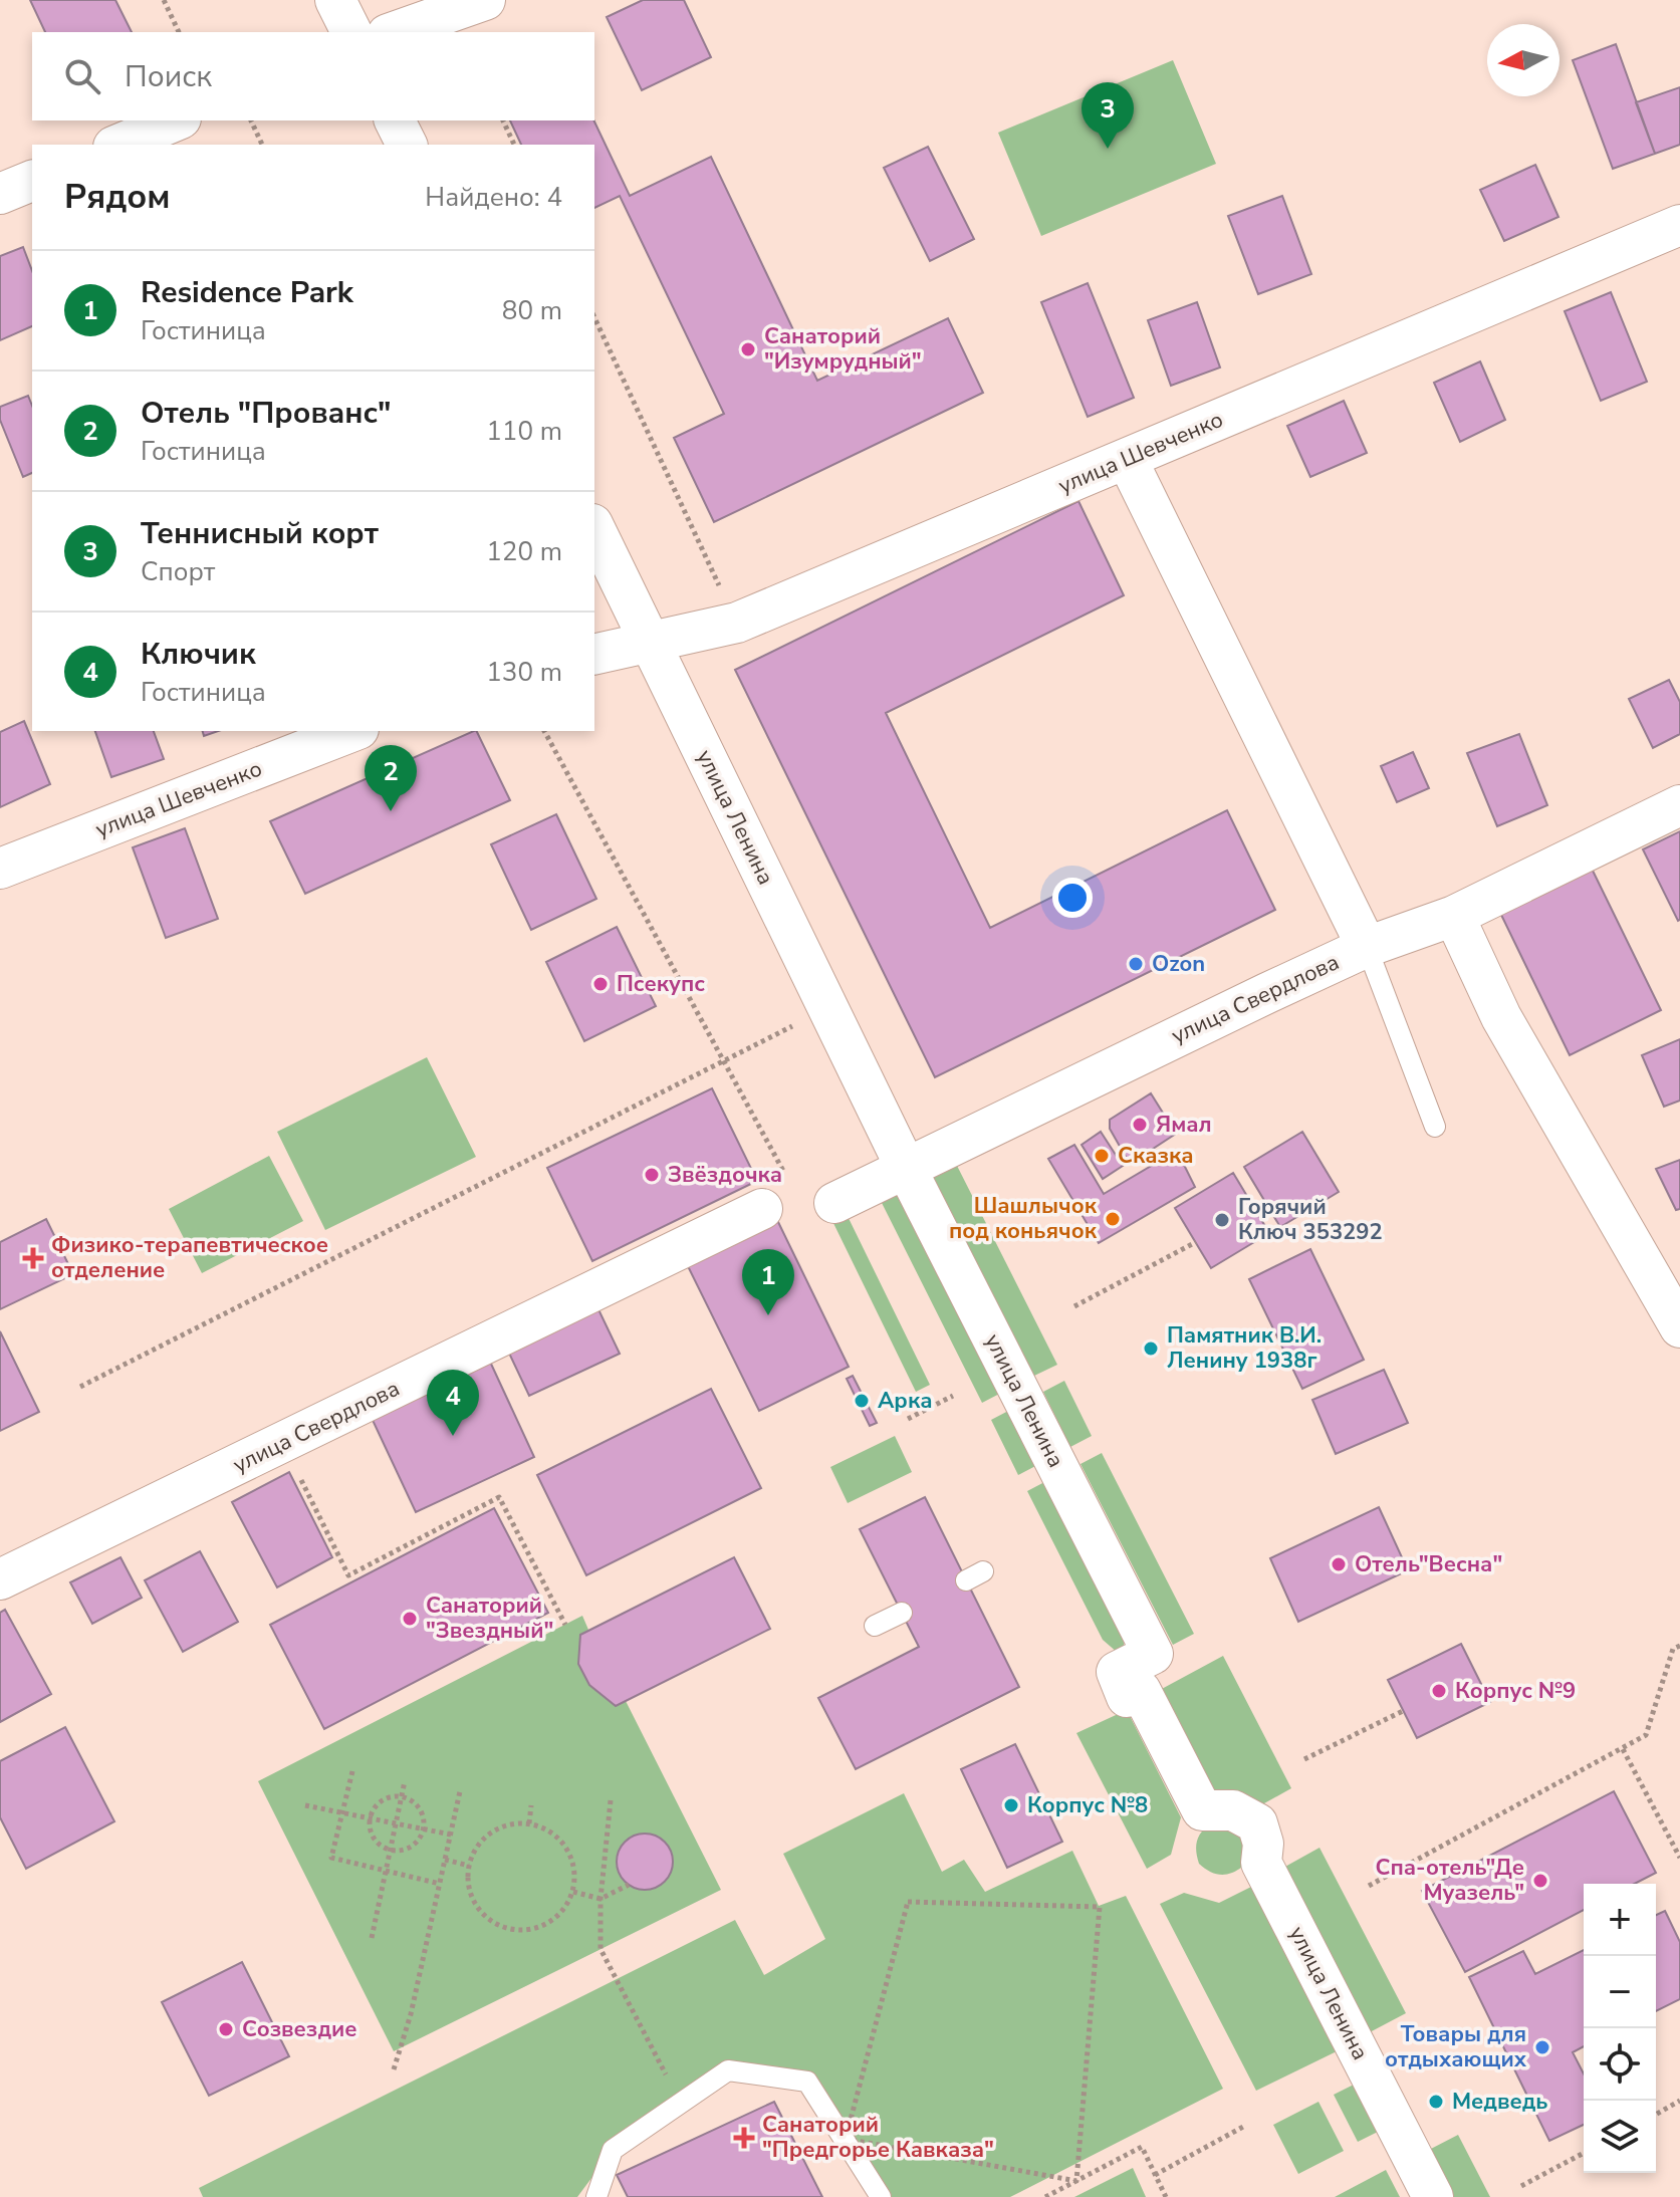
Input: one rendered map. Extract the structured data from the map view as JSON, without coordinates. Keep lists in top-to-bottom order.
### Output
{
  "streets": {
    "street": ["улица Шевченко", "улица Ленина", "улица Свердлова"]
  },
  "crossings": [
    ["улица Шевченко", "улица Ленина"],
    ["улица Ленина", "улица Свердлова"]
  ],
  "places": {
    "other": [
      "Санаторий \"Изумрудный\"",
      "Ozon",
      "Псекупс",
      "Ямал",
      "Сказка",
      "Звёздочка",
      "Шашлычок под коньячок",
      "Горячий Ключ 353292",
      "Памятник В.И. Ленину 1938г",
      "Арка",
      "Отель\"Весна\"",
      "Санаторий \"Звездный\"",
      "Корпус №9",
      "Корпус №8",
      "Спа-отель\"Де Муазель\"",
      "Созвездие",
      "Товары для отдыхающих",
      "Медведь"
    ],
    "health": ["Физико-терапевтическое отделение", "Санаторий \"Предгорье Кавказа\""]
  },
  "north": "left",
  "page": {
    "search": "Поиск",
    "pins": [
      "3",
      "2",
      "1",
      "4"
    ],
    "heading": ["Рядом", "Найдено: 4"],
    "list": [
      {
        "mark": "1",
        "name": "Residence Park",
        "note": "Гостиница",
        "value": "80 m"
      },
      {
        "mark": "2",
        "name": "Отель \"Прованс\"",
        "note": "Гостиница",
        "value": "110 m"
      },
      {
        "mark": "3",
        "name": "Теннисный корт",
        "note": "Спорт",
        "value": "120 m"
      },
      {
        "mark": "4",
        "name": "Ключик",
        "note": "Гостиница",
        "value": "130 m"
      }
    ],
    "map_buttons": ["+", "−"]
  }
}
